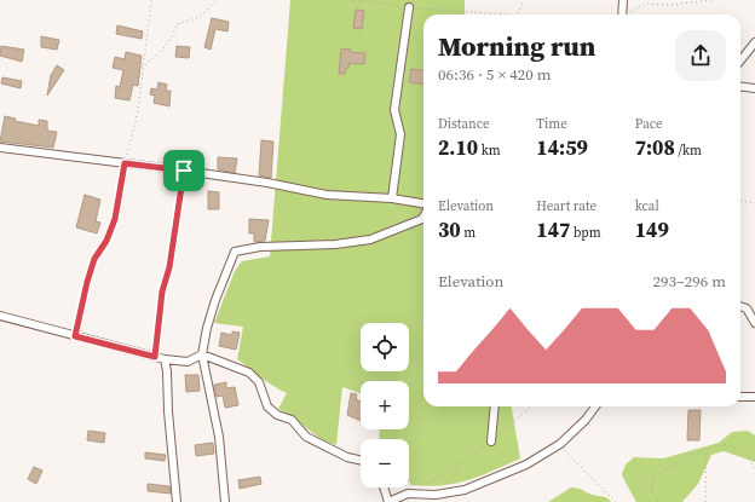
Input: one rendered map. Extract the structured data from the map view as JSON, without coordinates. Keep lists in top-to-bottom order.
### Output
{
  "page": {
    "heading": ["Morning run", "06:36 · 5 × 420 m"],
    "stats": [
      ["Distance", "2.10 km"],
      ["Time", "14:59"],
      ["Pace", "7:08 /km"],
      ["Elevation", "30 m"],
      ["Heart rate", "147 bpm"],
      ["kcal", "149"]
    ],
    "chart": ["Elevation", "293–296 m"],
    "map_buttons": ["+", "−"]
  }
}
